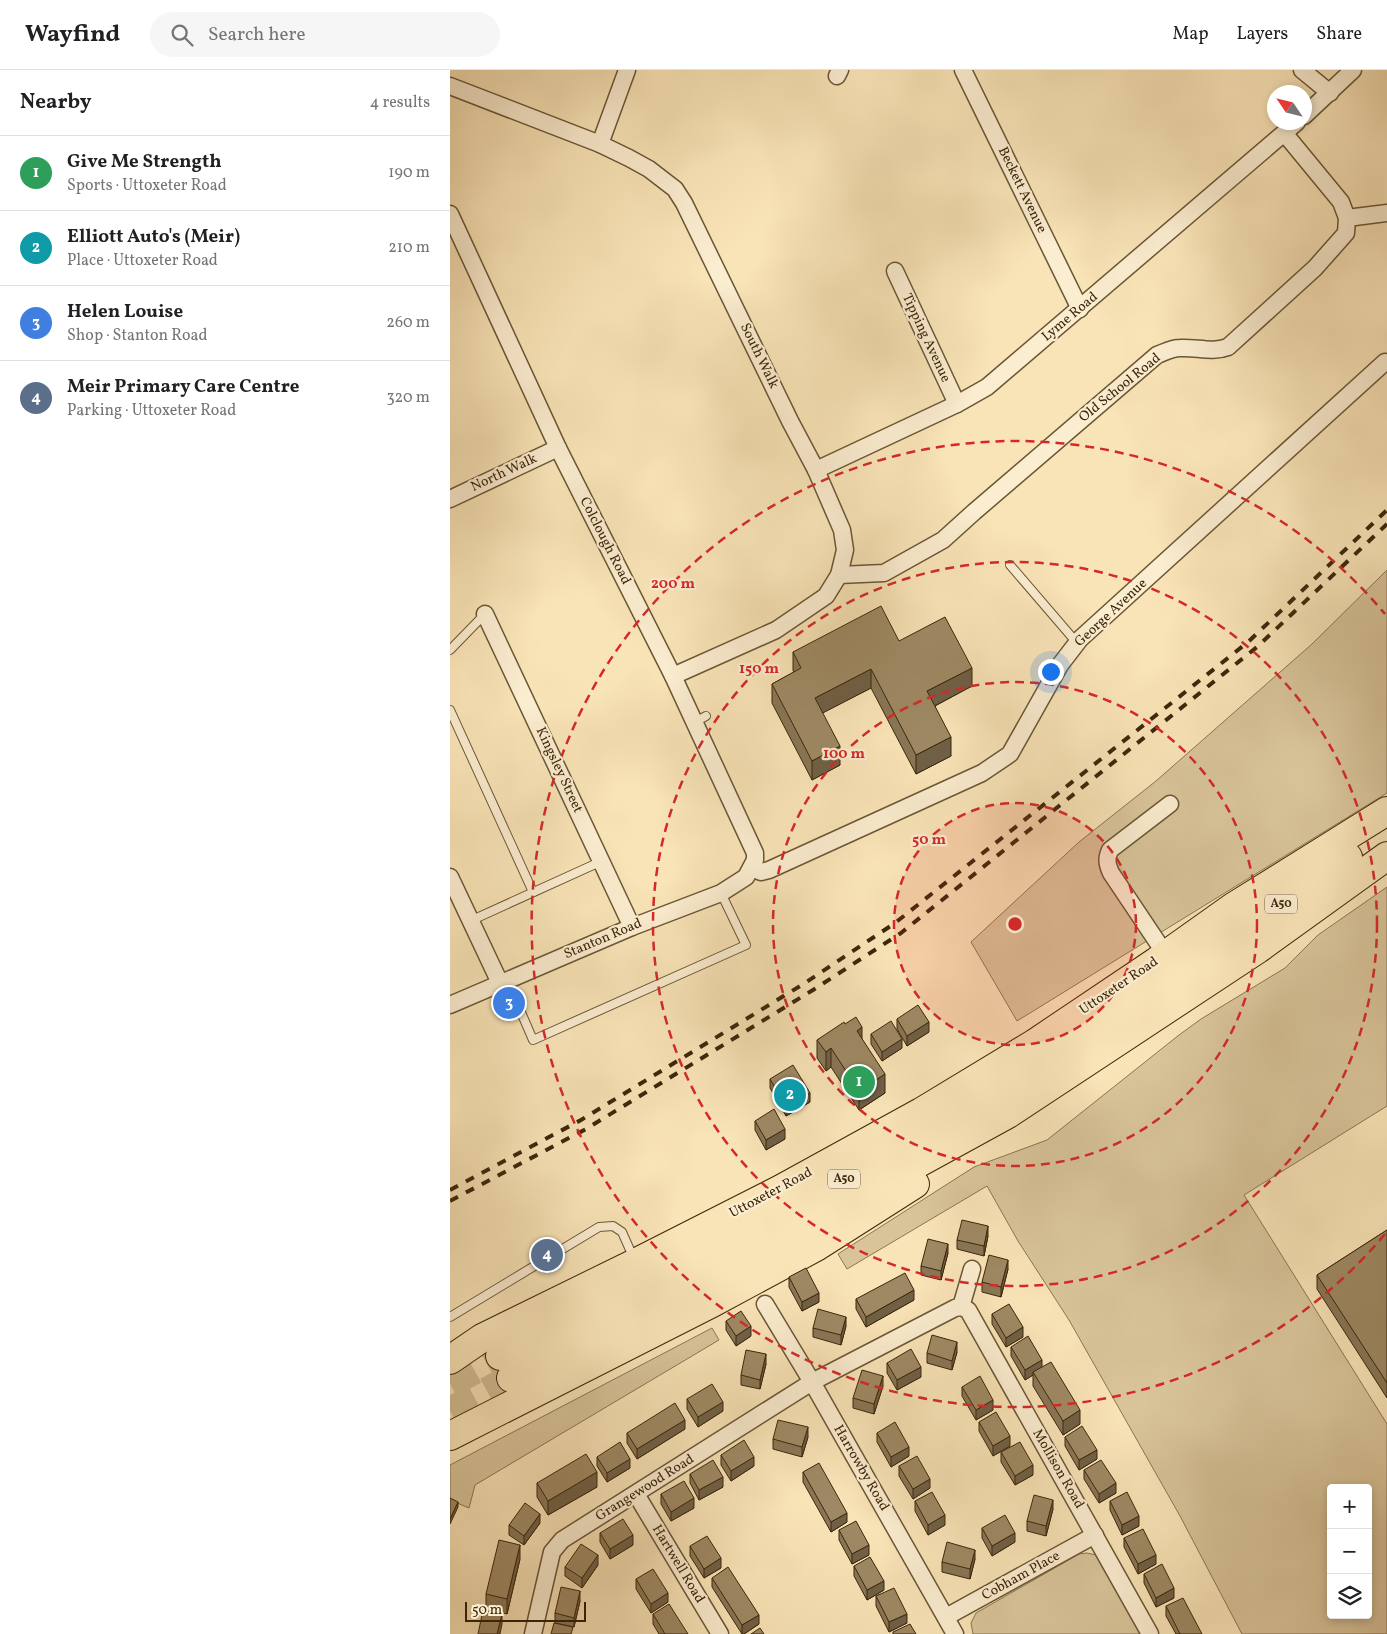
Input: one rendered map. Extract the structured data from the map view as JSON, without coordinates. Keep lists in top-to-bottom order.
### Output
{
  "streets": {
    "highway": ["A50", "Uttoxeter Road"],
    "street": [
      "Beckett Avenue",
      "Lyme Road",
      "Tipping Avenue",
      "South Walk",
      "Old School Road",
      "North Walk",
      "Colclough Road",
      "George Avenue",
      "Kingsley Street",
      "Stanton Road",
      "Harrowby Road",
      "Mollison Road",
      "Grangewood Road",
      "Hartwell Road",
      "Cobham Place"
    ]
  },
  "crossings": [
    ["Beckett Avenue", "Lyme Road"],
    ["Lyme Road", "Tipping Avenue"],
    ["Lyme Road", "South Walk"],
    ["South Walk", "Old School Road"],
    ["South Walk", "Colclough Road"],
    ["North Walk", "Colclough Road"],
    ["Colclough Road", "George Avenue"],
    ["Colclough Road", "Stanton Road"],
    ["George Avenue", "Stanton Road"],
    ["Kingsley Street", "Stanton Road"],
    ["Harrowby Road", "Grangewood Road"],
    ["Harrowby Road", "Cobham Place"],
    ["Mollison Road", "Cobham Place"],
    ["Grangewood Road", "Hartwell Road"]
  ],
  "scale_bar": "50 m",
  "north": "top left",
  "page": {
    "header": "Wayfind",
    "search": "Search here",
    "nav": ["Map", "Layers", "Share"],
    "heading": ["Nearby", "4 results"],
    "list": [
      {
        "mark": "1",
        "name": "Give Me Strength",
        "note": "Sports · Uttoxeter Road",
        "value": "190 m"
      },
      {
        "mark": "2",
        "name": "Elliott Auto's (Meir)",
        "note": "Place · Uttoxeter Road",
        "value": "210 m"
      },
      {
        "mark": "3",
        "name": "Helen Louise",
        "note": "Shop · Stanton Road",
        "value": "260 m"
      },
      {
        "mark": "4",
        "name": "Meir Primary Care Centre",
        "note": "Parking · Uttoxeter Road",
        "value": "320 m"
      }
    ],
    "pins": [
      "3",
      "1",
      "2",
      "4"
    ],
    "map_buttons": ["+", "−"],
    "scale": "50 m"
  },
  "rings": [
    "200 m",
    "150 m",
    "100 m",
    "50 m"
  ]
}
